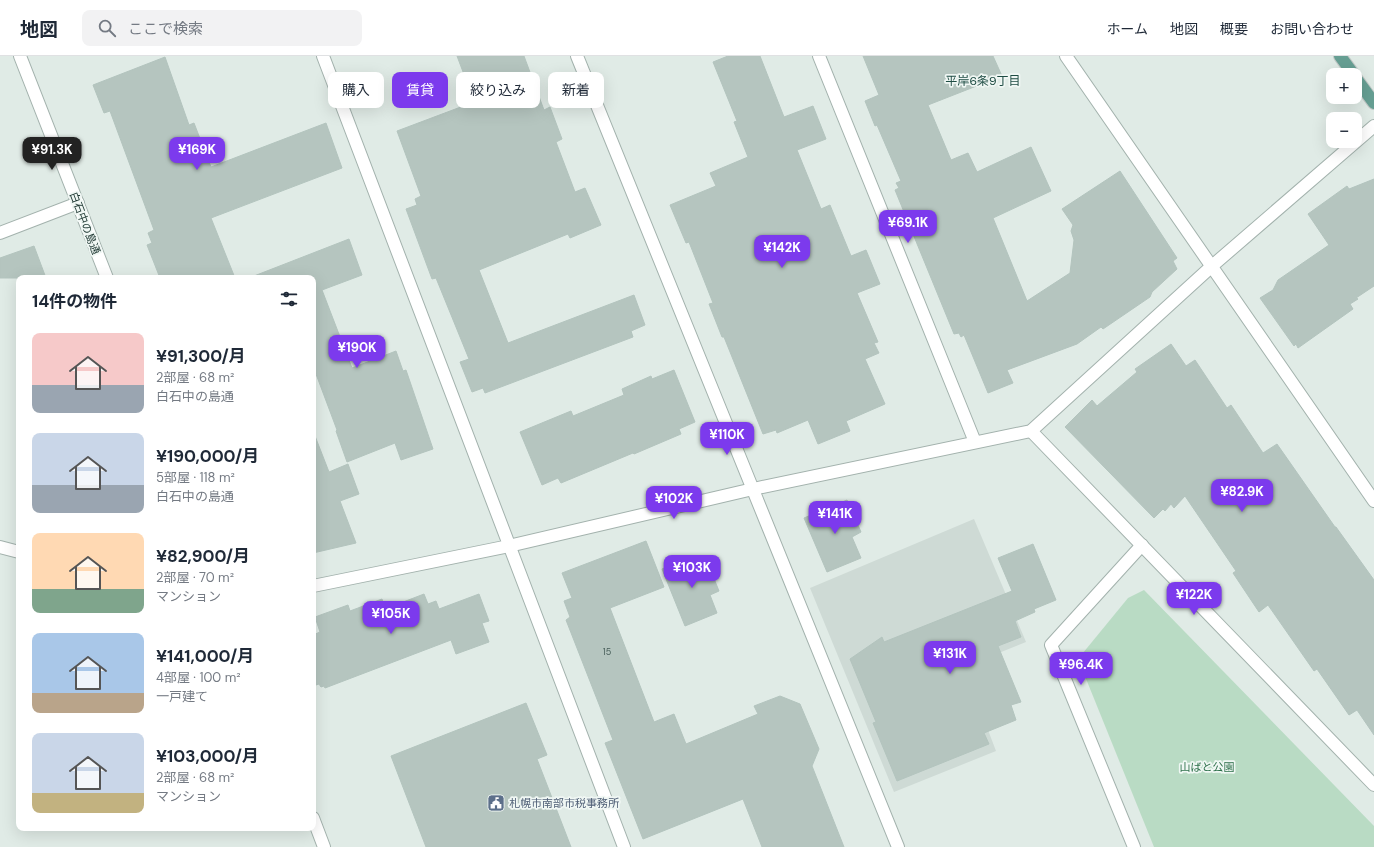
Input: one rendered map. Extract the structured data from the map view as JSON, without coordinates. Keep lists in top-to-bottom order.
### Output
{
  "streets": {
    "street": ["白石中の島通"]
  },
  "districts": ["平岸6条9丁目"],
  "parks": ["山ばと公園"],
  "places": {
    "public building": ["札幌市南部市税事務所"]
  },
  "house_numbers": ["15"],
  "page": {
    "header": "地図",
    "search": "ここで検索",
    "nav": [
      "ホーム",
      "地図",
      "概要",
      "お問い合わせ"
    ],
    "map_buttons": ["+", "−"],
    "chip": [
      "購入",
      "賃貸",
      "絞り込み",
      "新着"
    ],
    "price": [
      "¥91.3K",
      "¥169K",
      "¥69.1K",
      "¥142K",
      "¥190K",
      "¥110K",
      "¥82.9K",
      "¥102K",
      "¥141K",
      "¥103K",
      "¥122K",
      "¥105K",
      "¥131K",
      "¥96.4K"
    ],
    "heading": "14件の物件",
    "list": [
      {
        "name": "¥91,300/月",
        "note": "2部屋 · 68 m² · 白石中の島通"
      },
      {
        "name": "¥190,000/月",
        "note": "5部屋 · 118 m² · 白石中の島通"
      },
      {
        "name": "¥82,900/月",
        "note": "2部屋 · 70 m² · マンション"
      },
      {
        "name": "¥141,000/月",
        "note": "4部屋 · 100 m² · 一戸建て"
      },
      {
        "name": "¥103,000/月",
        "note": "2部屋 · 68 m² · マンション"
      }
    ]
  }
}
